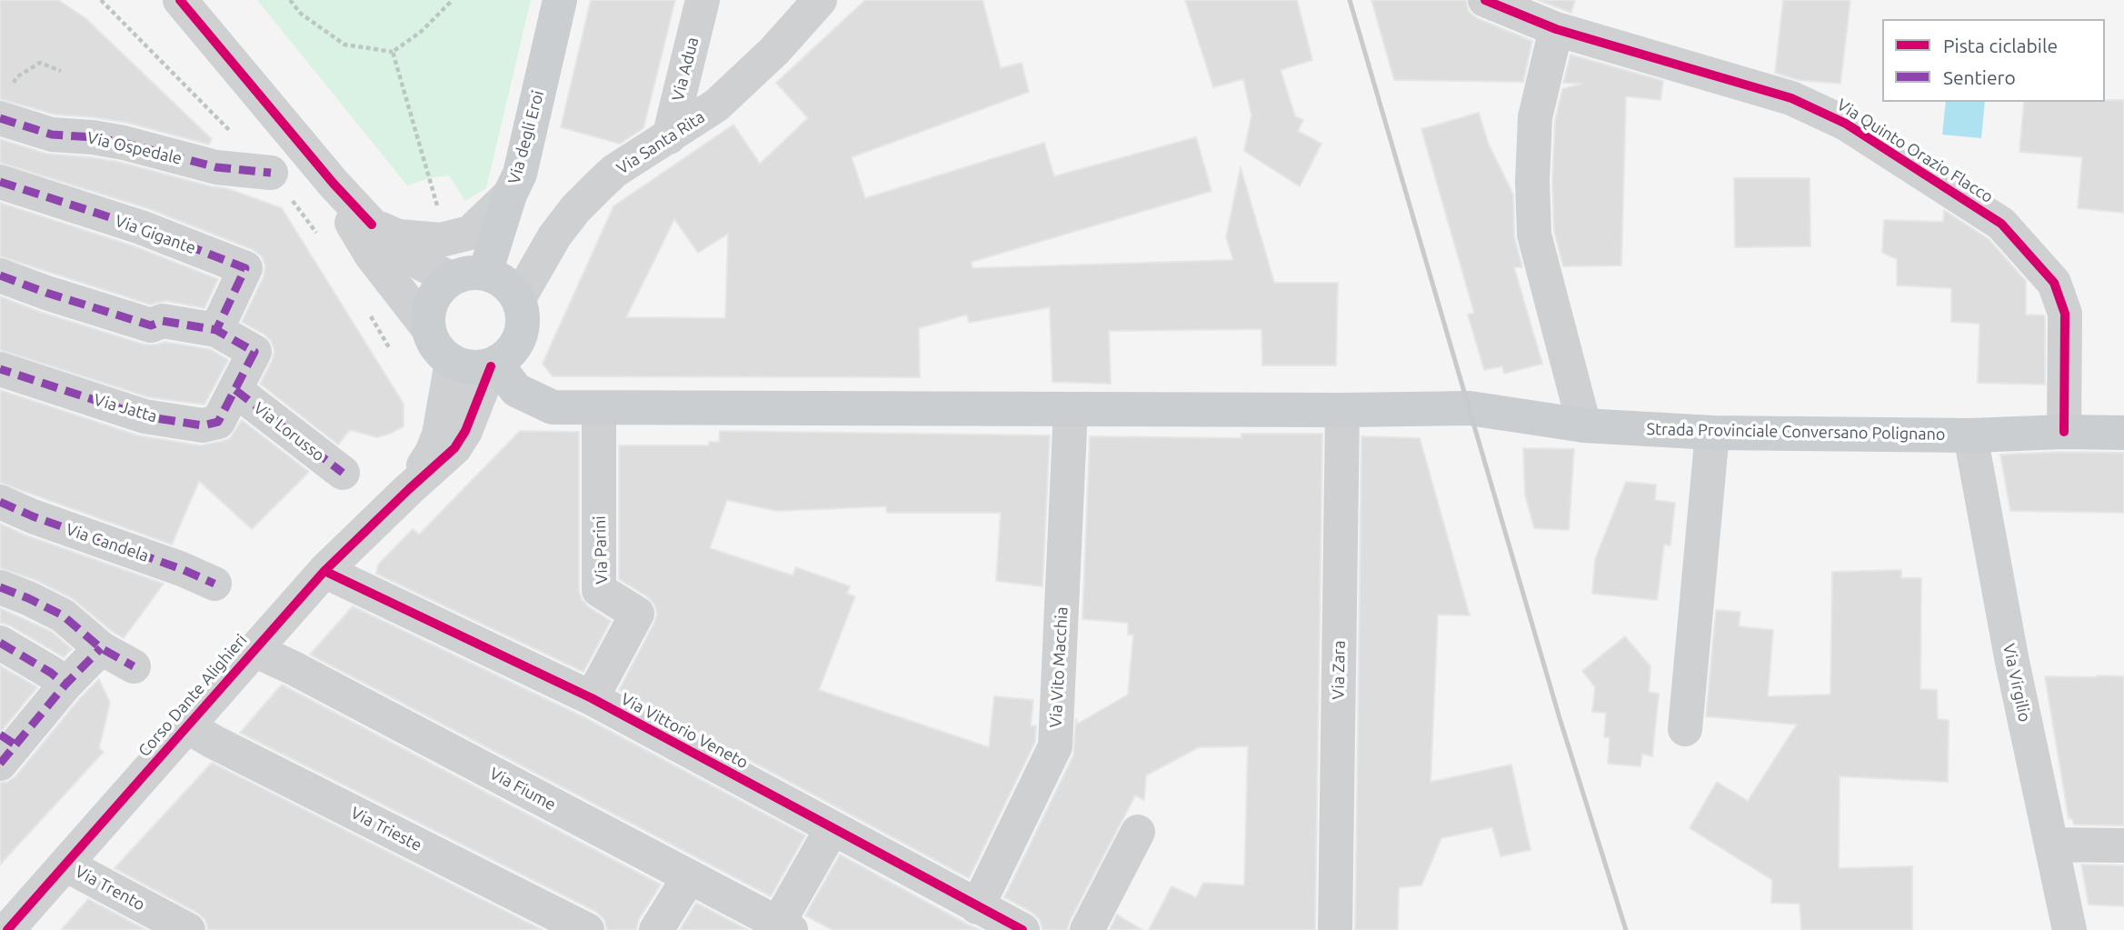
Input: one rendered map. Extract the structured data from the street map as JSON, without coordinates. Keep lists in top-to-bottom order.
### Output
{
  "streets": {
    "main road": ["Via degli Eroi", "Strada Provinciale Conversano Polignano"],
    "street": [
      "Via Adua",
      "Via Santa Rita",
      "Via Ospedale",
      "Via Quinto Orazio Flacco",
      "Via Gigante",
      "Via Jatta",
      "Via Lorusso",
      "Via Candela",
      "Via Parini",
      "Via Vito Macchia",
      "Via Zara",
      "Via Virgilio",
      "Corso Dante Alighieri",
      "Via Vittorio Veneto",
      "Via Fiume",
      "Via Trieste",
      "Via Trento"
    ]
  },
  "crossings": [
    ["Via Adua", "Via Santa Rita"],
    ["Via degli Eroi", "Via Santa Rita"],
    ["Via degli Eroi", "Strada Provinciale Conversano Polignano"],
    ["Via Santa Rita", "Strada Provinciale Conversano Polignano"],
    ["Via Quinto Orazio Flacco", "Strada Provinciale Conversano Polignano"],
    ["Via Gigante", "Via Jatta"],
    ["Via Jatta", "Via Lorusso"],
    ["Strada Provinciale Conversano Polignano", "Via Parini"],
    ["Strada Provinciale Conversano Polignano", "Via Vito Macchia"],
    ["Strada Provinciale Conversano Polignano", "Via Zara"],
    ["Strada Provinciale Conversano Polignano", "Via Virgilio"],
    ["Via Parini", "Via Vittorio Veneto"],
    ["Via Vito Macchia", "Via Vittorio Veneto"],
    ["Corso Dante Alighieri", "Via Vittorio Veneto"],
    ["Corso Dante Alighieri", "Via Fiume"],
    ["Corso Dante Alighieri", "Via Trieste"],
    ["Corso Dante Alighieri", "Via Trento"]
  ],
  "legend": ["Pista ciclabile", "Sentiero"]
}
